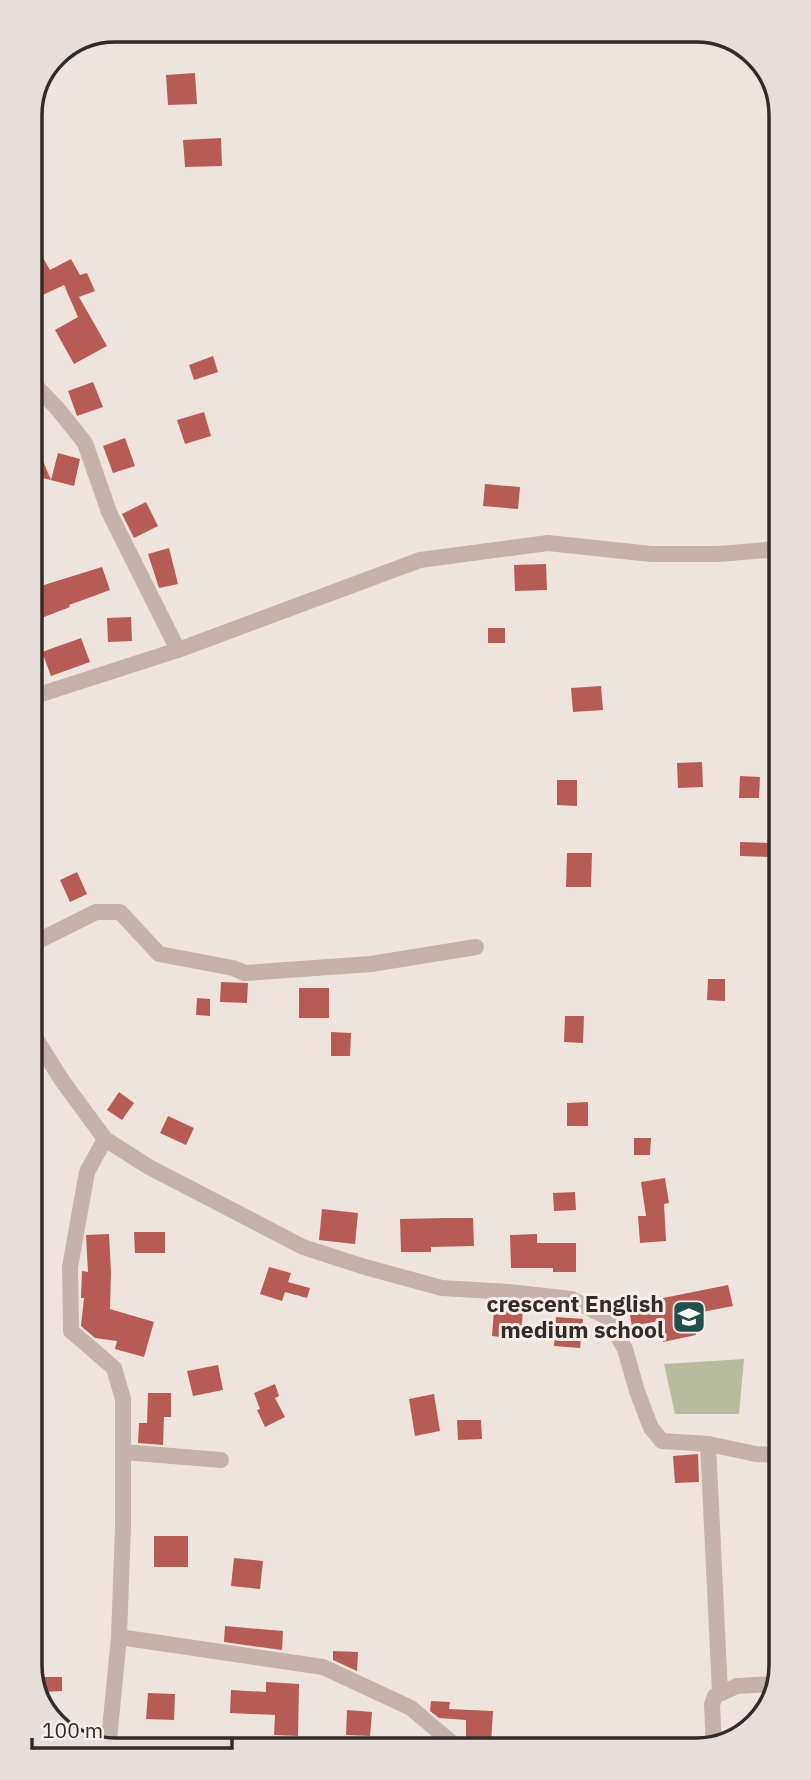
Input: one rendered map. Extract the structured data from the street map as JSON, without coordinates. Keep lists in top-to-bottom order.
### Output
{
  "places": {
    "school or university": ["crescent English medium school"]
  },
  "scale_bar": "100 m"
}
